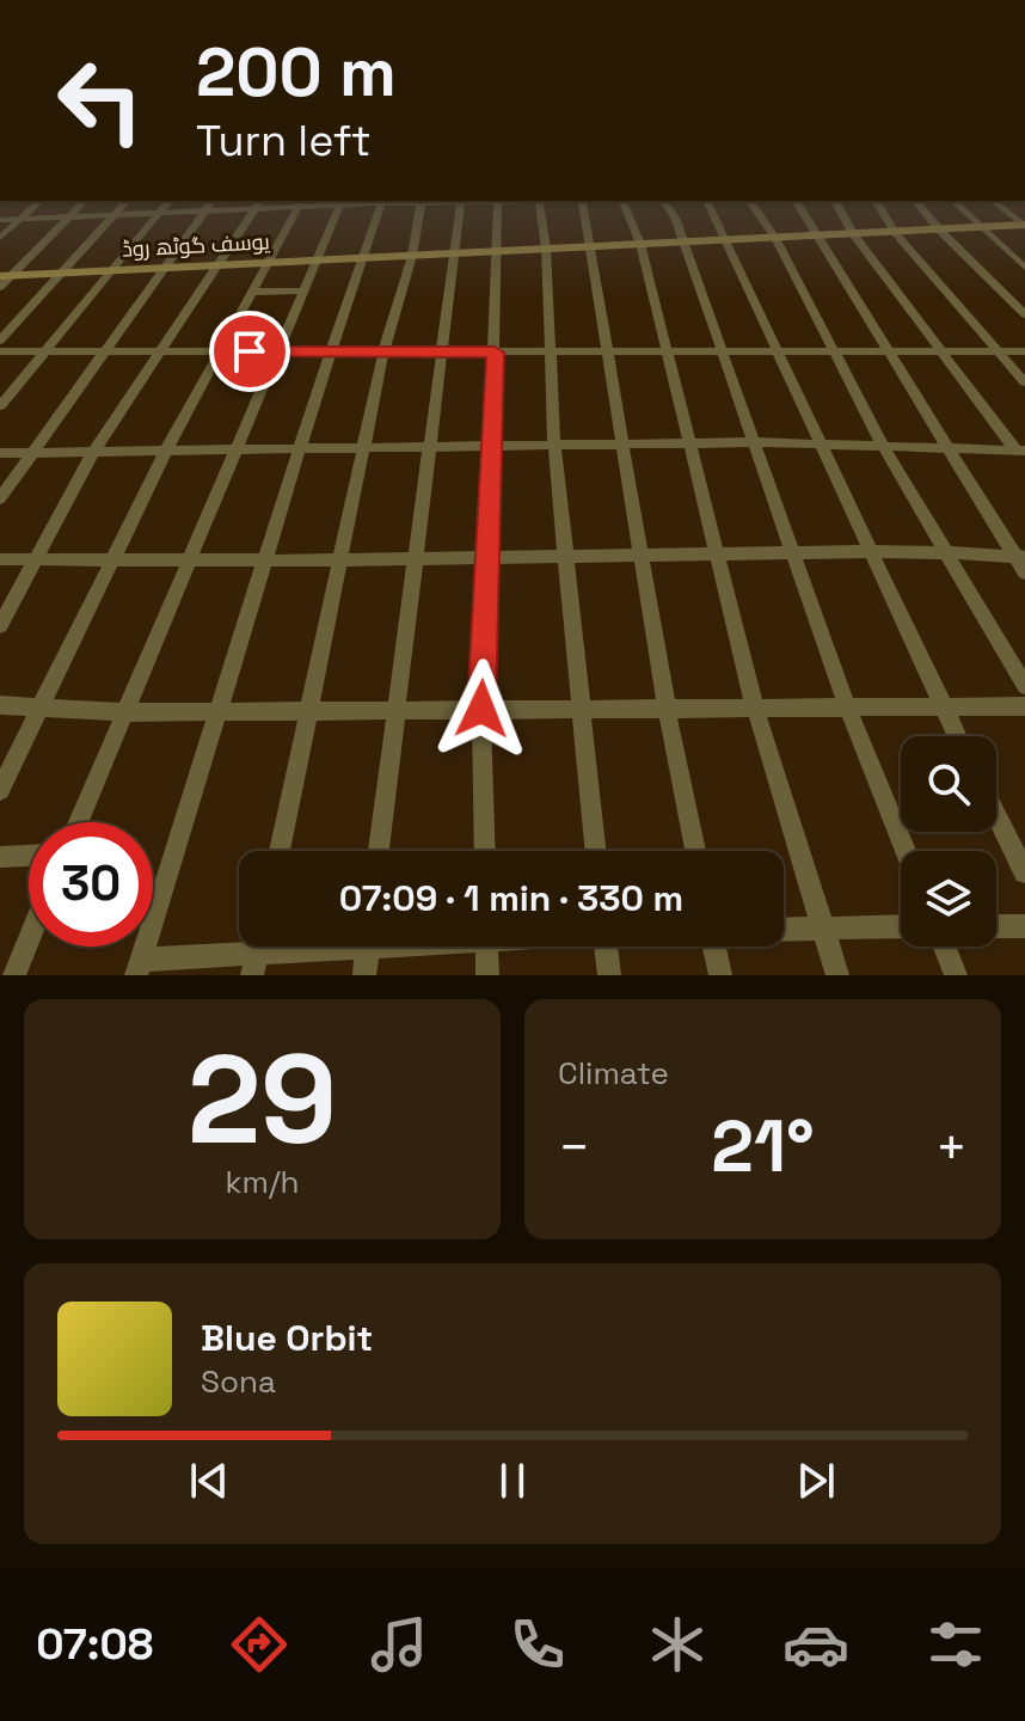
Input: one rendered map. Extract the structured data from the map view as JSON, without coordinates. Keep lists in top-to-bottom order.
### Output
{
  "streets": {
    "street": ["یوسف گوٹھ روڈ"]
  },
  "page": {
    "turn": ["200 m", "Turn left"],
    "limit": "30",
    "trip": "07:09 · 1 min · 330 m",
    "tile": [
      ["29", "km/h"],
      "Climate"
    ],
    "heat": ["−", "21°", "+"],
    "song": ["Blue Orbit", "Sona"],
    "tabs": "07:08"
  }
}
